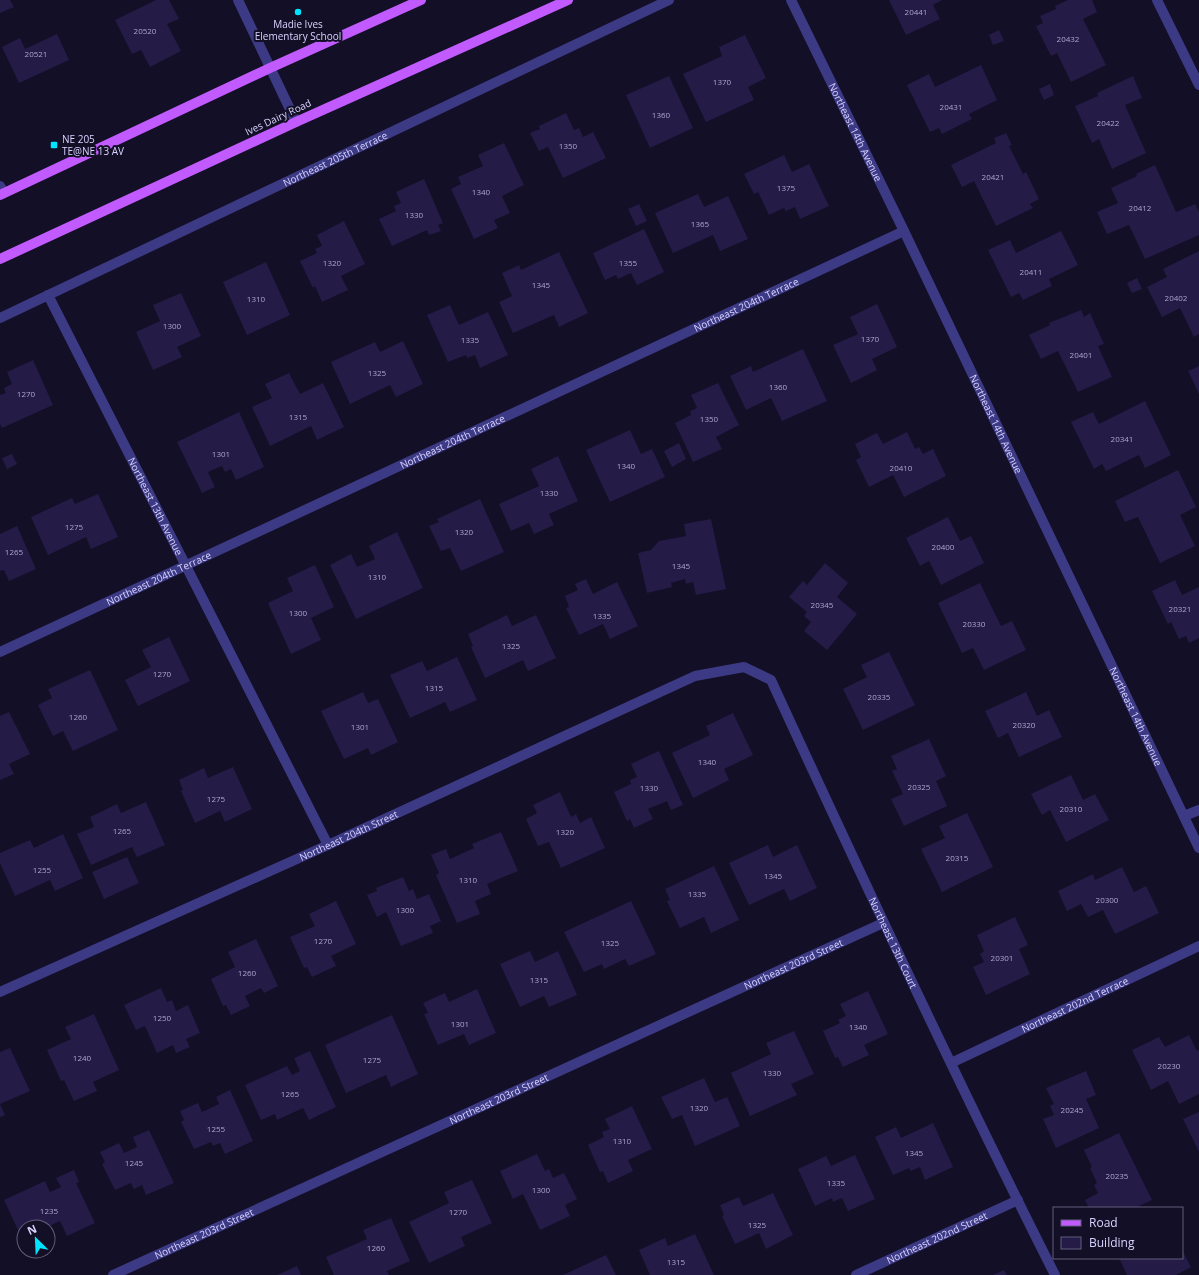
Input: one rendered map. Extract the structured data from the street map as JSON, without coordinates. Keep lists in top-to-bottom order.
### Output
{
  "streets": {
    "main road": ["Ives Dairy Road"],
    "street": [
      "Northeast 14th Avenue",
      "Northeast 205th Terrace",
      "Northeast 204th Terrace",
      "Northeast 13th Avenue",
      "Northeast 204th Street",
      "Northeast 13th Court",
      "Northeast 203rd Street",
      "Northeast 202nd Terrace",
      "Northeast 202nd Street"
    ]
  },
  "crossings": [
    ["Northeast 14th Avenue", "Northeast 204th Terrace"],
    ["Northeast 205th Terrace", "Northeast 13th Avenue"],
    ["Northeast 204th Terrace", "Northeast 13th Avenue"],
    ["Northeast 13th Avenue", "Northeast 204th Street"],
    ["Northeast 204th Street", "Northeast 13th Court"],
    ["Northeast 13th Court", "Northeast 203rd Street"],
    ["Northeast 13th Court", "Northeast 202nd Terrace"],
    ["Northeast 13th Court", "Northeast 202nd Street"]
  ],
  "places": {
    "other": ["Madie Ives Elementary School"],
    "transit": ["NE 205 TE@NE 13 AV"]
  },
  "house_numbers": [
    "20441",
    "20520",
    "20432",
    "20521",
    "1370",
    "20431",
    "1360",
    "20422",
    "1350",
    "20421",
    "1375",
    "1340",
    "20412",
    "1330",
    "1365",
    "1320",
    "1355",
    "20411",
    "1345",
    "20402",
    "1310",
    "1300",
    "1370",
    "1335",
    "20401",
    "1325",
    "1360",
    "1270",
    "1315",
    "1350",
    "20341",
    "1301",
    "1340",
    "20410",
    "1330",
    "1275",
    "1320",
    "20400",
    "1265",
    "1345",
    "1310",
    "20345",
    "20321",
    "1300",
    "1335",
    "20330",
    "1325",
    "1270",
    "1315",
    "20335",
    "1260",
    "20320",
    "1301",
    "1340",
    "20325",
    "1330",
    "1275",
    "20310",
    "1265",
    "1320",
    "20315",
    "1255",
    "1345",
    "1310",
    "1335",
    "20300",
    "1300",
    "1270",
    "1325",
    "20301",
    "1260",
    "1315",
    "1250",
    "1301",
    "1340",
    "1240",
    "1275",
    "20230",
    "1330",
    "1265",
    "1320",
    "20245",
    "1255",
    "1310",
    "1345",
    "1245",
    "20235",
    "1335",
    "1300",
    "1235",
    "1270",
    "1325",
    "1260",
    "1315"
  ],
  "legend": ["Road", "Building"],
  "north": "top left"
}
